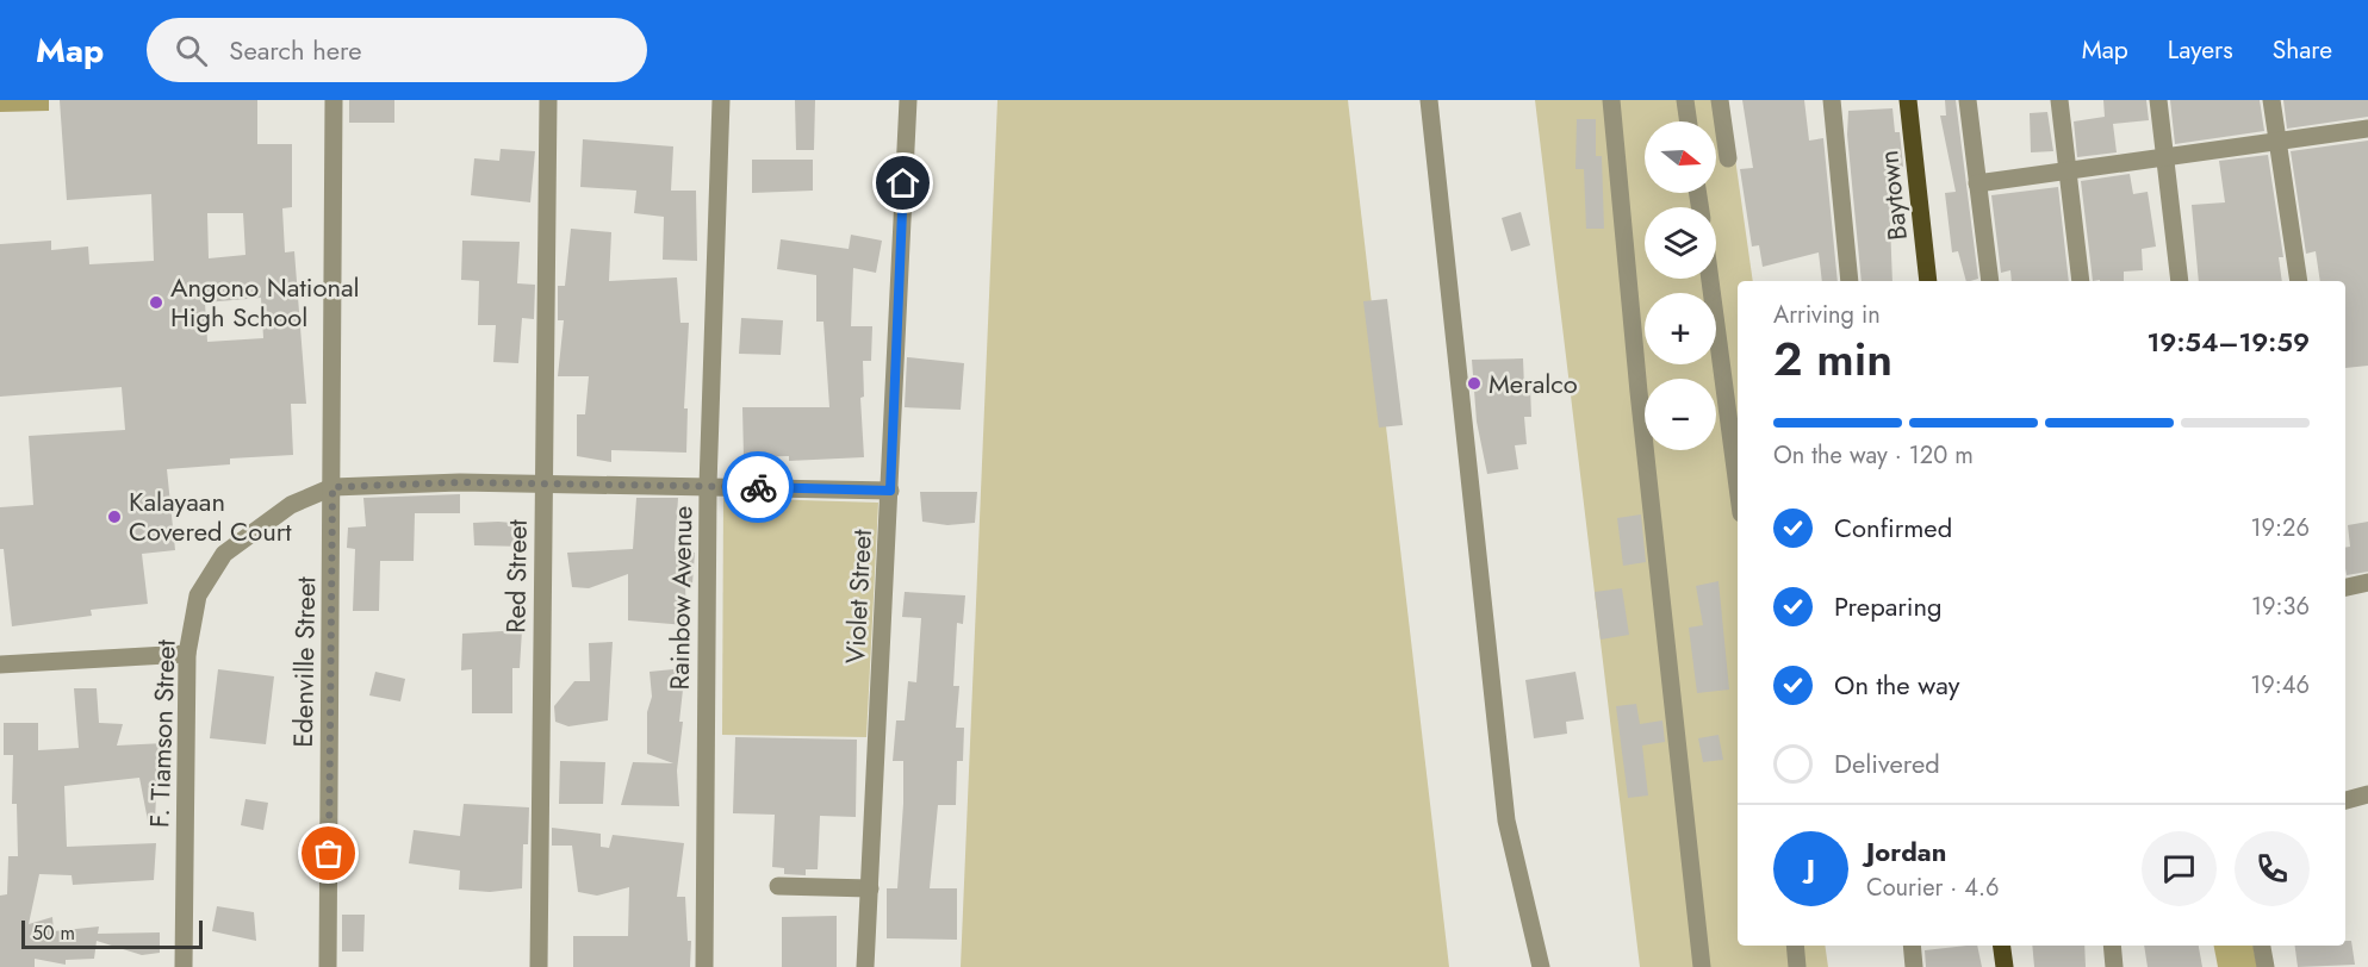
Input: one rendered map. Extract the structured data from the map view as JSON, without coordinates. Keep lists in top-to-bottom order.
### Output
{
  "streets": {
    "main road": ["Baytown"],
    "street": [
      "Red Street",
      "Violet Street",
      "Rainbow Avenue",
      "Edenville Street",
      "F. Tiamson Street"
    ]
  },
  "crossings": [
    ["Edenville Street", "F. Tiamson Street"]
  ],
  "places": ["Angono National High School", "Meralco", "Kalayaan Covered Court"],
  "scale_bar": "50 m",
  "north": "right",
  "page": {
    "header": "Map",
    "search": "Search here",
    "nav": ["Map", "Layers", "Share"],
    "map_buttons": ["+", "−"],
    "heading": ["2 min", "Arriving in", "19:54–19:59"],
    "panel": ["Jordan", "Courier · 4.6"],
    "bar": "On the way · 120 m",
    "list": [
      ["Confirmed", "19:26"],
      ["Preparing", "19:36"],
      ["On the way", "19:46"],
      "Delivered"
    ],
    "round": "J",
    "scale": "50 m"
  }
}
